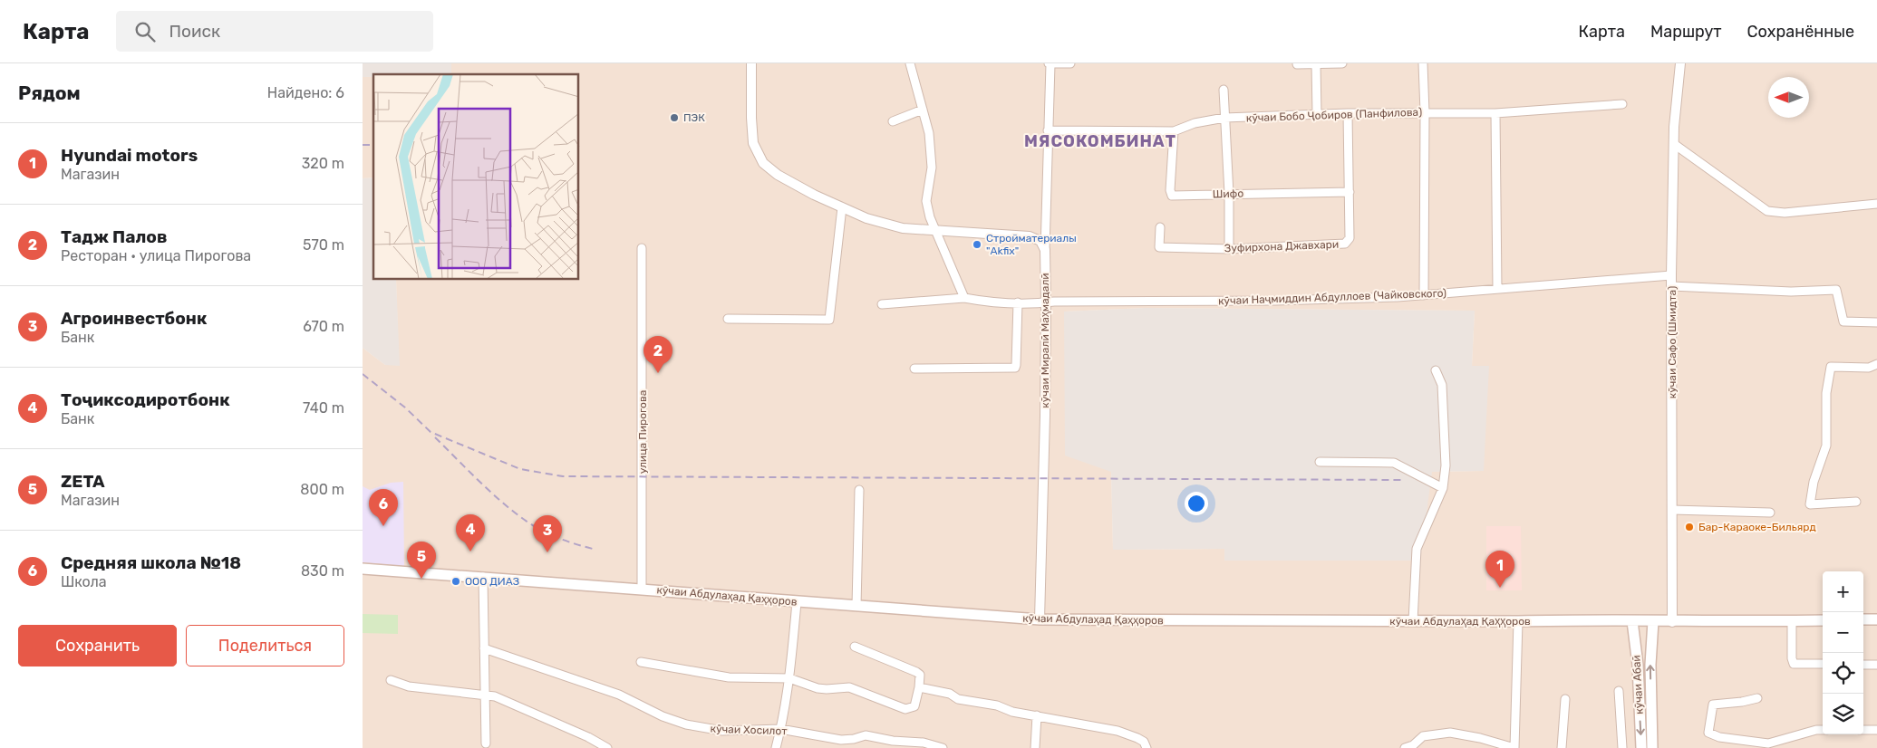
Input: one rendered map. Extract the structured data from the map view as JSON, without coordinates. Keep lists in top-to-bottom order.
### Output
{
  "streets": {
    "main road": ["кӯчаи Абдулаҳад Қаҳҳоров", "кӯчаи Абаӣ"],
    "street": [
      "кӯчаи Бобо Ҷобиров (Панфилова)",
      "Шифо",
      "Зуфирхона Джавхари",
      "кӯчаи Наҷмиддин Абдуллоев (Чайковского)",
      "кӯчаи Миралӣ Маҳмадалӣ",
      "кӯчаи Сафо (Шмидта)",
      "улица Пирогова",
      "кӯчаи Хосилот"
    ]
  },
  "crossings": [
    ["кӯчаи Бобо Ҷобиров (Панфилова)", "Шифо"],
    ["кӯчаи Бобо Ҷобиров (Панфилова)", "Зуфирхона Джавхари"],
    ["Шифо", "Зуфирхона Джавхари"],
    ["кӯчаи Наҷмиддин Абдуллоев (Чайковского)", "кӯчаи Миралӣ Маҳмадалӣ"],
    ["кӯчаи Наҷмиддин Абдуллоев (Чайковского)", "кӯчаи Сафо (Шмидта)"],
    ["кӯчаи Миралӣ Маҳмадалӣ", "кӯчаи Абдулаҳад Қаҳҳоров"],
    ["кӯчаи Сафо (Шмидта)", "кӯчаи Абдулаҳад Қаҳҳоров"],
    ["улица Пирогова", "кӯчаи Абдулаҳад Қаҳҳоров"],
    ["кӯчаи Абдулаҳад Қаҳҳоров", "кӯчаи Абаӣ"]
  ],
  "districts": ["МЯСОКОМБИНАТ"],
  "places": [
    "ПЭК",
    "Стройматериалы \"Akfix\"",
    "Бар-Караоке-Бильярд",
    "ООО ДИАЗ"
  ],
  "north": "left",
  "page": {
    "header": "Карта",
    "search": "Поиск",
    "nav": ["Карта", "Маршрут", "Сохранённые"],
    "heading": ["Рядом", "Найдено: 6"],
    "list": [
      {
        "mark": "1",
        "name": "Hyundai motors",
        "note": "Магазин",
        "value": "320 m"
      },
      {
        "mark": "2",
        "name": "Тадж Палов",
        "note": "Ресторан · улица Пирогова",
        "value": "570 m"
      },
      {
        "mark": "3",
        "name": "Агроинвестбонк",
        "note": "Банк",
        "value": "670 m"
      },
      {
        "mark": "4",
        "name": "Тоҷиксодиротбонк",
        "note": "Банк",
        "value": "740 m"
      },
      {
        "mark": "5",
        "name": "ZETA",
        "note": "Магазин",
        "value": "800 m"
      },
      {
        "mark": "6",
        "name": "Средняя школа №18",
        "note": "Школа",
        "value": "830 m"
      }
    ],
    "pins": [
      "2",
      "6",
      "4",
      "3",
      "5",
      "1"
    ],
    "map_buttons": ["+", "−"],
    "buttons": ["Сохранить", "Поделиться"]
  }
}
